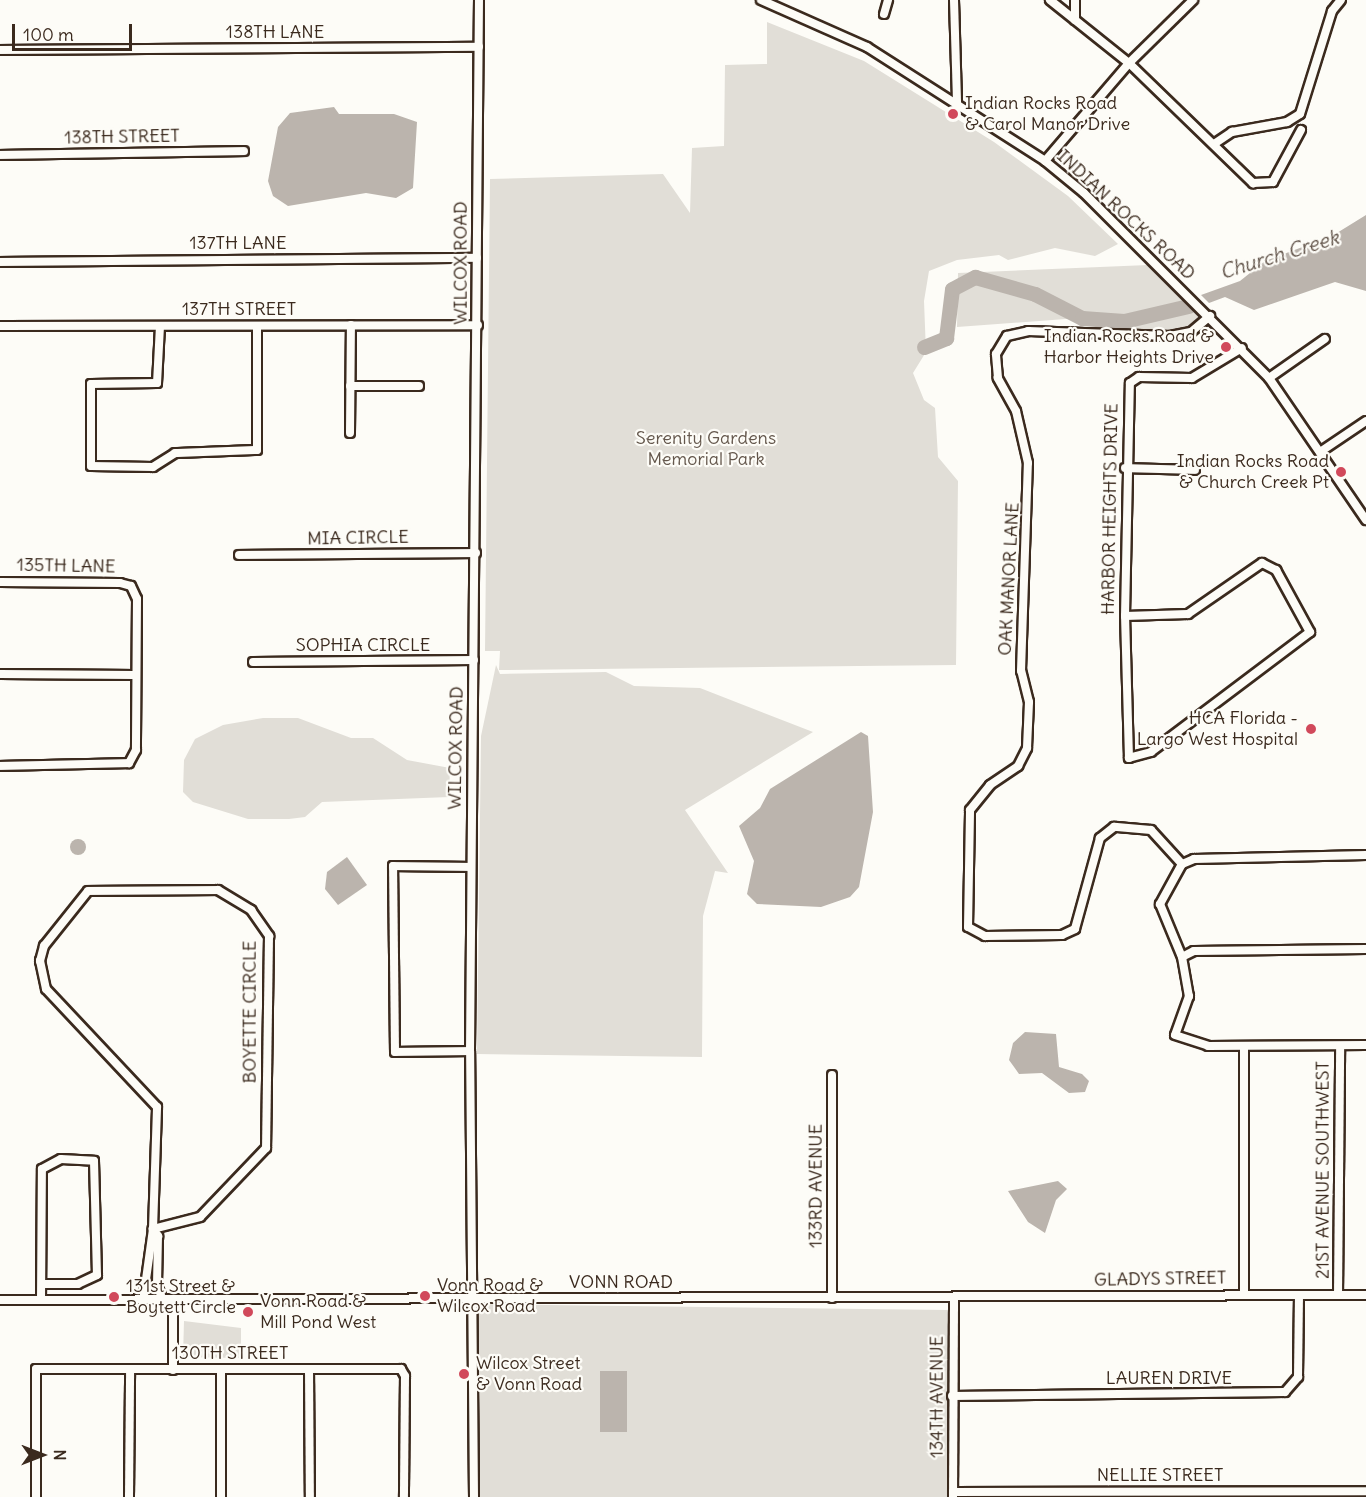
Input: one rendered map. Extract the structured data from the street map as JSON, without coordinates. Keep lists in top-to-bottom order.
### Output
{
  "streets": {
    "street": [
      "138TH LANE",
      "138TH STREET",
      "INDIAN ROCKS ROAD",
      "137TH LANE",
      "WILCOX ROAD",
      "137TH STREET",
      "HARBOR HEIGHTS DRIVE",
      "MIA CIRCLE",
      "135TH LANE",
      "OAK MANOR LANE",
      "SOPHIA CIRCLE",
      "BOYETTE CIRCLE",
      "21ST AVENUE SOUTHWEST",
      "133RD AVENUE",
      "GLADYS STREET",
      "VONN ROAD",
      "130TH STREET",
      "LAUREN DRIVE",
      "134TH AVENUE",
      "NELLIE STREET"
    ]
  },
  "crossings": [
    ["138TH LANE", "WILCOX ROAD"],
    ["INDIAN ROCKS ROAD", "HARBOR HEIGHTS DRIVE"],
    ["INDIAN ROCKS ROAD", "OAK MANOR LANE"],
    ["137TH LANE", "WILCOX ROAD"],
    ["WILCOX ROAD", "137TH STREET"],
    ["WILCOX ROAD", "MIA CIRCLE"],
    ["WILCOX ROAD", "SOPHIA CIRCLE"],
    ["WILCOX ROAD", "VONN ROAD"],
    ["BOYETTE CIRCLE", "VONN ROAD"],
    ["21ST AVENUE SOUTHWEST", "GLADYS STREET"],
    ["133RD AVENUE", "VONN ROAD"],
    ["GLADYS STREET", "VONN ROAD"],
    ["GLADYS STREET", "LAUREN DRIVE"],
    ["GLADYS STREET", "134TH AVENUE"],
    ["VONN ROAD", "134TH AVENUE"],
    ["LAUREN DRIVE", "134TH AVENUE"],
    ["134TH AVENUE", "NELLIE STREET"]
  ],
  "water": ["Church Creek"],
  "parks": ["Serenity Gardens Memorial Park"],
  "places": [
    "Indian Rocks Road & Carol Manor Drive",
    "Indian Rocks Road & Harbor Heights Drive",
    "Indian Rocks Road & Church Creek Pt",
    "HCA Florida - Largo West Hospital",
    "Vonn Road & Wilcox Road",
    "131st Street & Boytett Circle",
    "Vonn Road & Mill Pond West",
    "Wilcox Street & Vonn Road"
  ],
  "scale_bar": "100 m",
  "north": "right"
}
